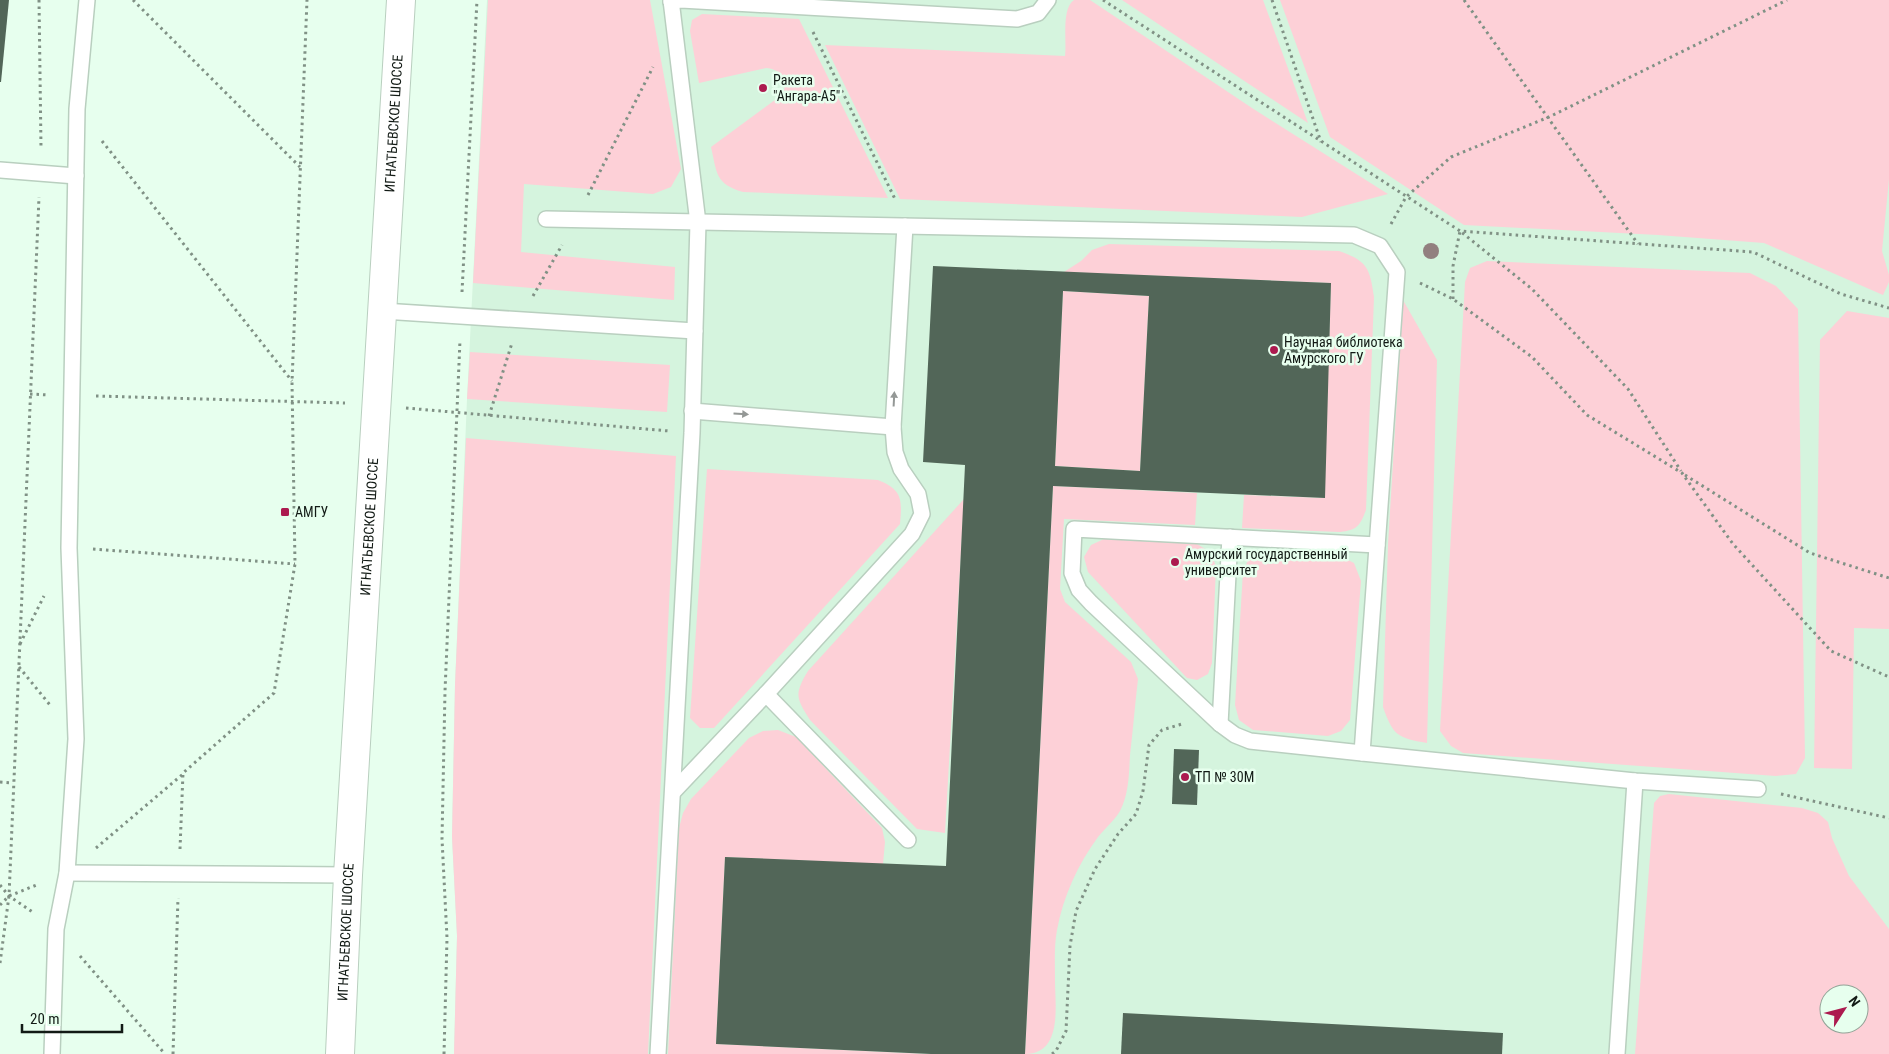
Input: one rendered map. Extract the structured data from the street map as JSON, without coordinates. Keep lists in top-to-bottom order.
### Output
{
  "streets": {
    "main road": ["ИГНАТЬЕВСКОЕ ШОССЕ"]
  },
  "places": {
    "other": [
      "Ракета \"Ангара-А5\"",
      "Научная библиотека Амурского ГУ",
      "Амурский государственный университет",
      "ТП № 30М"
    ],
    "transit": ["АМГУ"]
  },
  "scale_bar": "20 m",
  "north": "top right"
}
